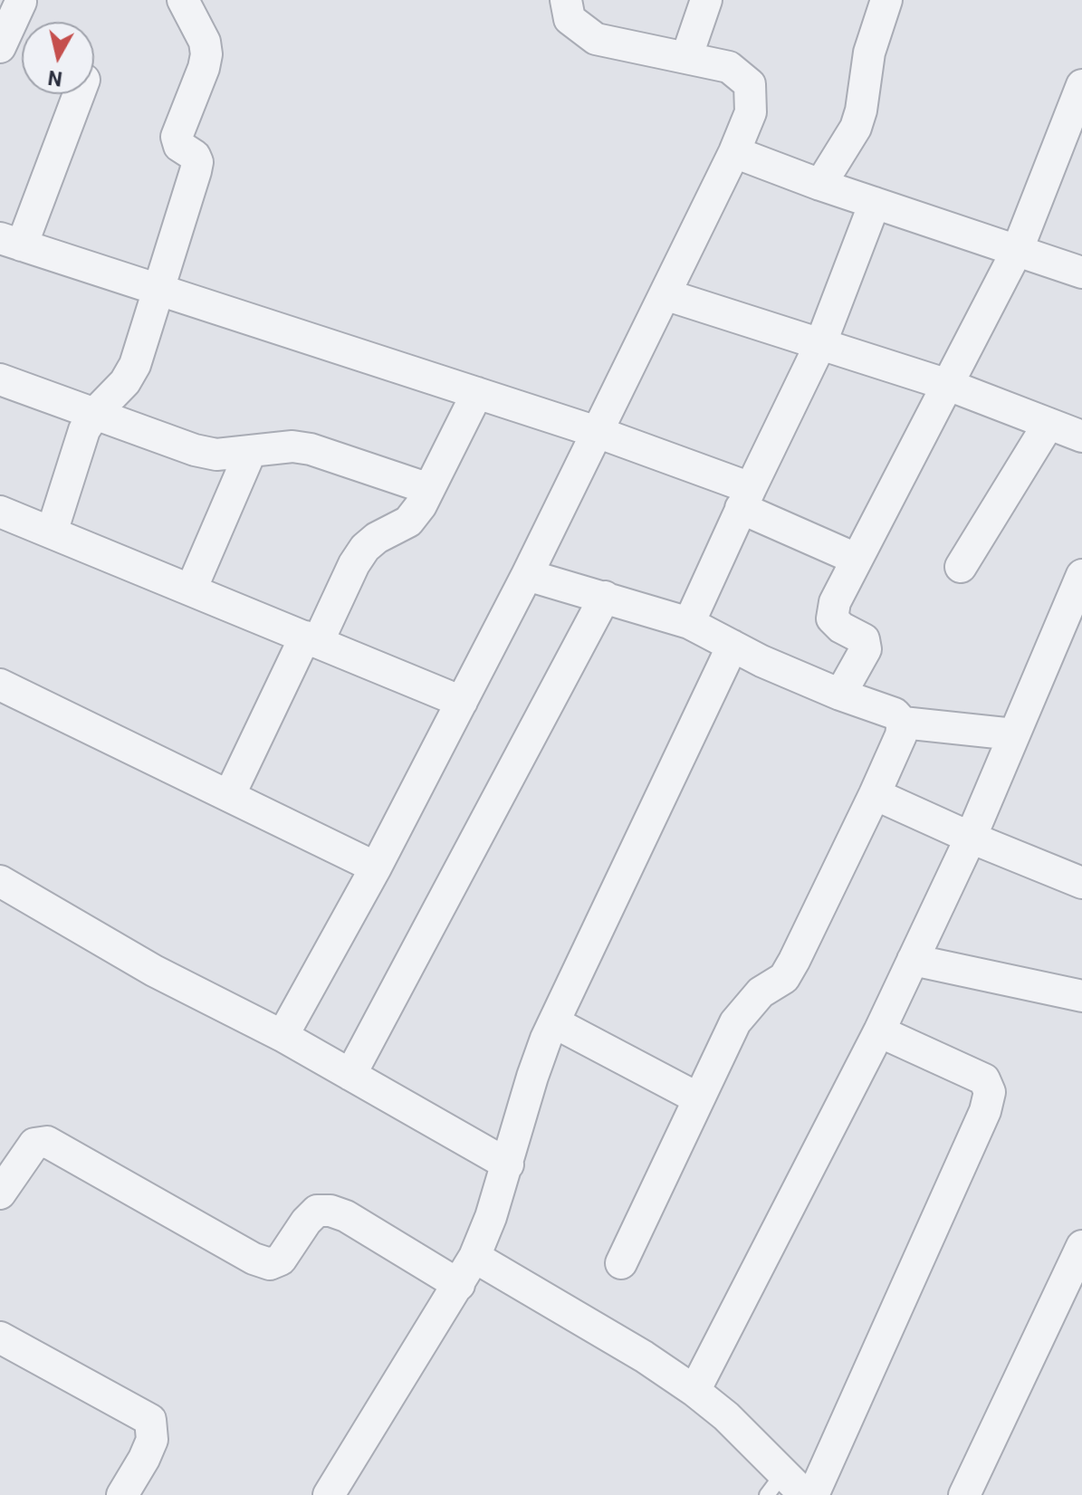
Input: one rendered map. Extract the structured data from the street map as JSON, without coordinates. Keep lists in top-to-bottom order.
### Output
{
  "north": "bottom"
}
